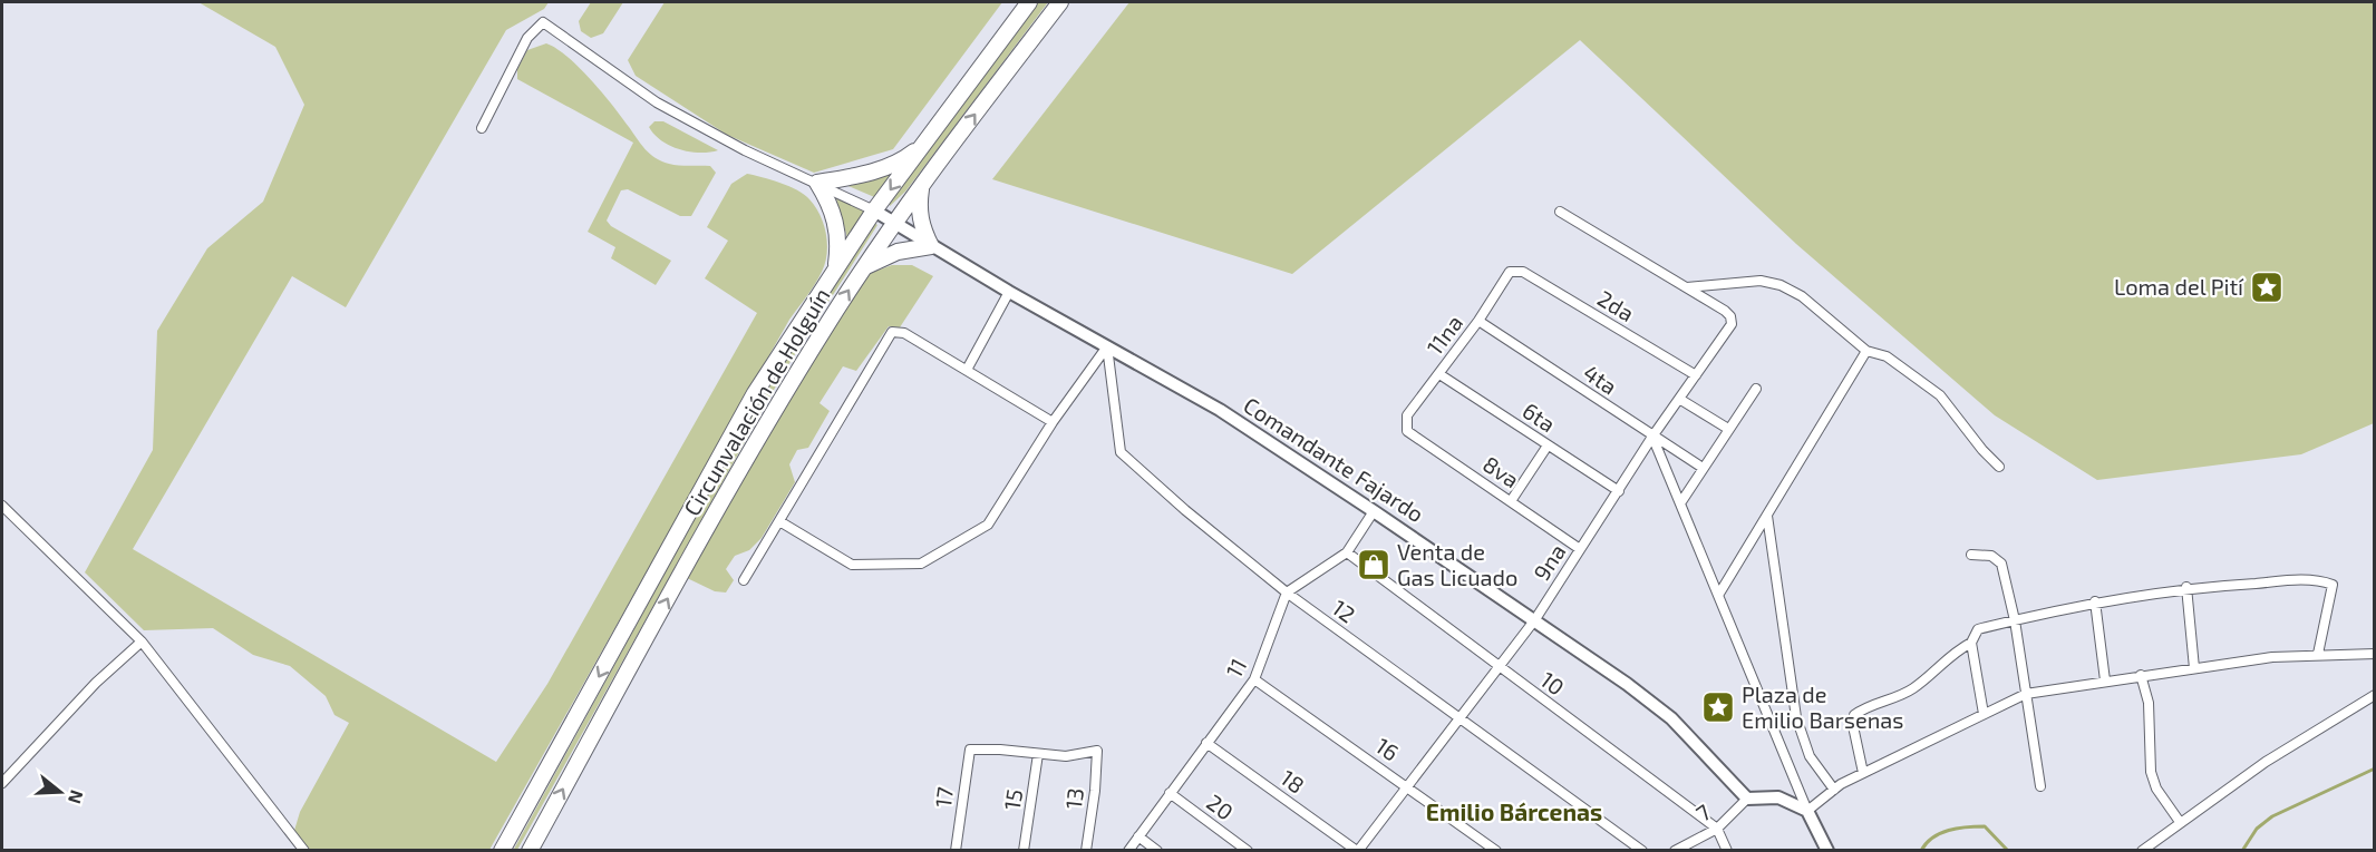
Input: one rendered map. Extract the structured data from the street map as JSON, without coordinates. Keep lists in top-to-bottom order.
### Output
{
  "streets": {
    "highway": ["Circunvalación de Holguín"],
    "street": [
      "2da",
      "11na",
      "4ta",
      "6ta",
      "Comandante Fajardo",
      "8va",
      "9na",
      "12",
      "11",
      "10",
      "16",
      "18",
      "17",
      "13",
      "15",
      "20",
      "7"
    ]
  },
  "crossings": [
    ["2da", "11na"],
    ["2da", "9na"],
    ["11na", "4ta"],
    ["11na", "6ta"],
    ["11na", "8va"],
    ["4ta", "9na"],
    ["Circunvalación de Holguín", "Comandante Fajardo"],
    ["6ta", "9na"],
    ["Comandante Fajardo", "9na"],
    ["Comandante Fajardo", "12"],
    ["Comandante Fajardo", "7"],
    ["8va", "9na"],
    ["9na", "12"],
    ["9na", "10"],
    ["9na", "16"],
    ["9na", "18"],
    ["12", "11"],
    ["11", "16"],
    ["11", "18"],
    ["11", "20"],
    ["10", "7"],
    ["17", "13"],
    ["17", "15"],
    ["13", "15"]
  ],
  "districts": ["Emilio Bárcenas"],
  "places": {
    "place": ["Loma del Pití", "Plaza de Emilio Barsenas"],
    "shop": ["Venta de Gas Licuado"]
  },
  "north": "right"
}
